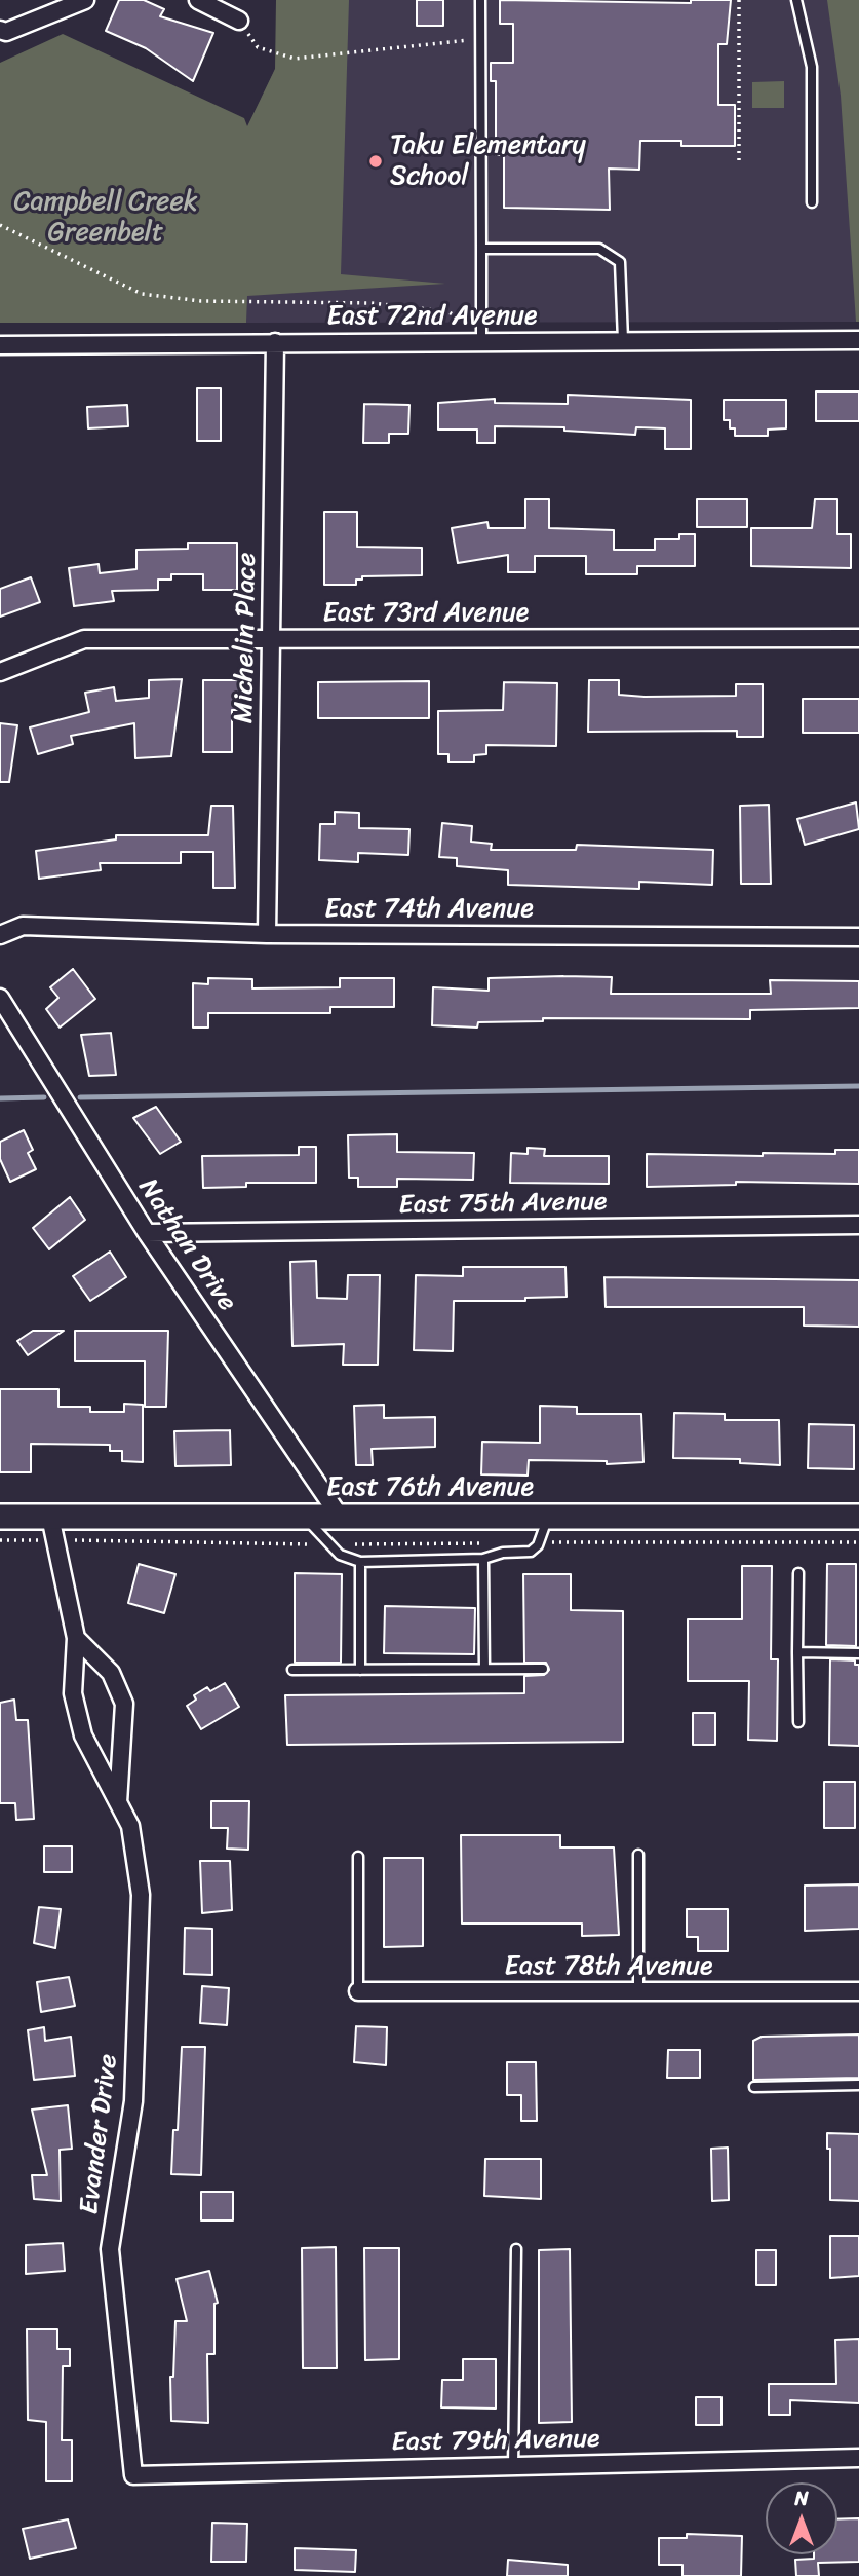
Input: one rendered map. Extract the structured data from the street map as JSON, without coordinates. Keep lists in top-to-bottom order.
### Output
{
  "streets": {
    "street": [
      "East 72nd Avenue",
      "East 73rd Avenue",
      "Michelin Place",
      "East 74th Avenue",
      "East 75th Avenue",
      "Nathan Drive",
      "East 76th Avenue",
      "East 78th Avenue",
      "Evander Drive",
      "East 79th Avenue"
    ]
  },
  "crossings": [
    ["East 72nd Avenue", "Michelin Place"],
    ["East 73rd Avenue", "Michelin Place"],
    ["Michelin Place", "East 74th Avenue"],
    ["East 75th Avenue", "Nathan Drive"],
    ["Nathan Drive", "East 76th Avenue"],
    ["East 76th Avenue", "Evander Drive"],
    ["Evander Drive", "East 79th Avenue"]
  ],
  "parks": ["Campbell Creek Greenbelt"],
  "places": ["Taku Elementary School"],
  "north": "top"
}
